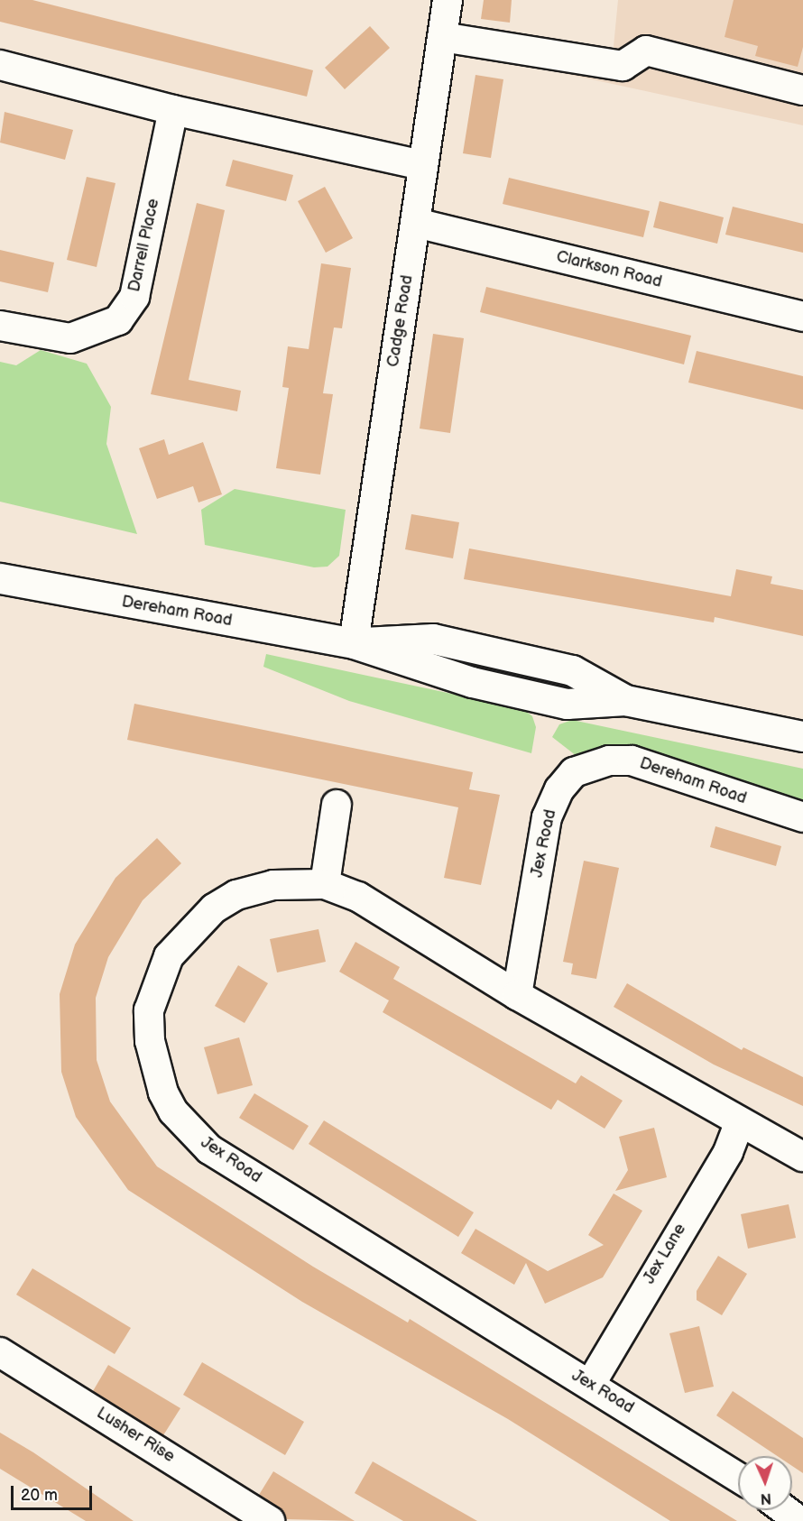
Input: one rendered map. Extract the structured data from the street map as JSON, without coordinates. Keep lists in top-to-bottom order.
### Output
{
  "streets": {
    "highway": ["Dereham Road"],
    "street": [
      "Darrell Place",
      "Clarkson Road",
      "Cadge Road",
      "Jex Road",
      "Jex Lane",
      "Lusher Rise"
    ]
  },
  "crossings": [
    ["Clarkson Road", "Cadge Road"],
    ["Cadge Road", "Dereham Road"],
    ["Dereham Road", "Jex Road"],
    ["Jex Road", "Jex Lane"]
  ],
  "scale_bar": "20 m",
  "north": "bottom"
}
